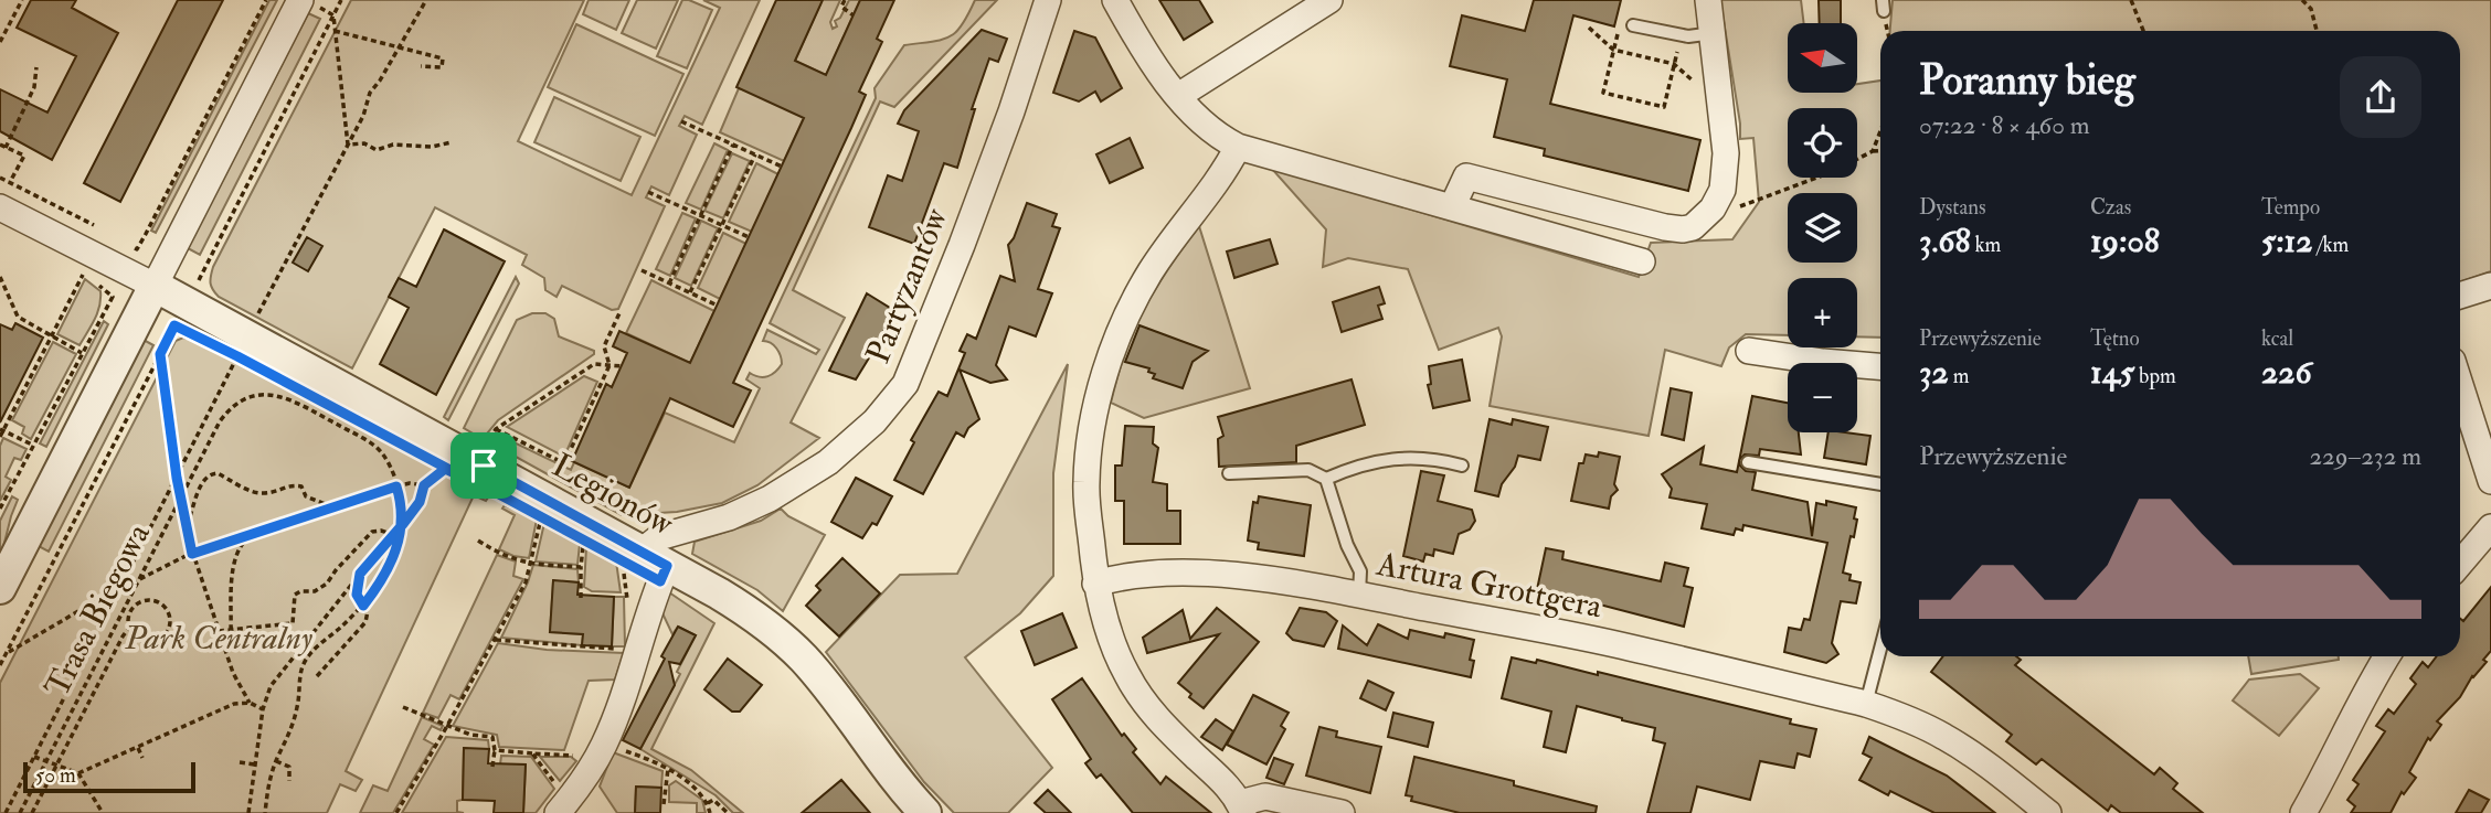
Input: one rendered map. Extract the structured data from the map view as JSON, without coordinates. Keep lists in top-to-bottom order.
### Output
{
  "streets": {
    "street": ["Partyzantów", "Legionów", "Artura Grottgera"],
    "path": ["Trasa Biegowa"]
  },
  "crossings": [
    ["Partyzantów", "Legionów"]
  ],
  "parks": ["Park Centralny"],
  "scale_bar": "50 m",
  "north": "left",
  "page": {
    "map_buttons": ["+", "−"],
    "heading": ["Poranny bieg", "07:22 · 8 × 460 m"],
    "stats": [
      ["Dystans", "3.68 km"],
      ["Czas", "19:08"],
      ["Tempo", "5:12 /km"],
      ["Przewyższenie", "32 m"],
      ["Tętno", "145 bpm"],
      ["kcal", "226"]
    ],
    "chart": ["Przewyższenie", "229–232 m"],
    "scale": "50 m"
  }
}
